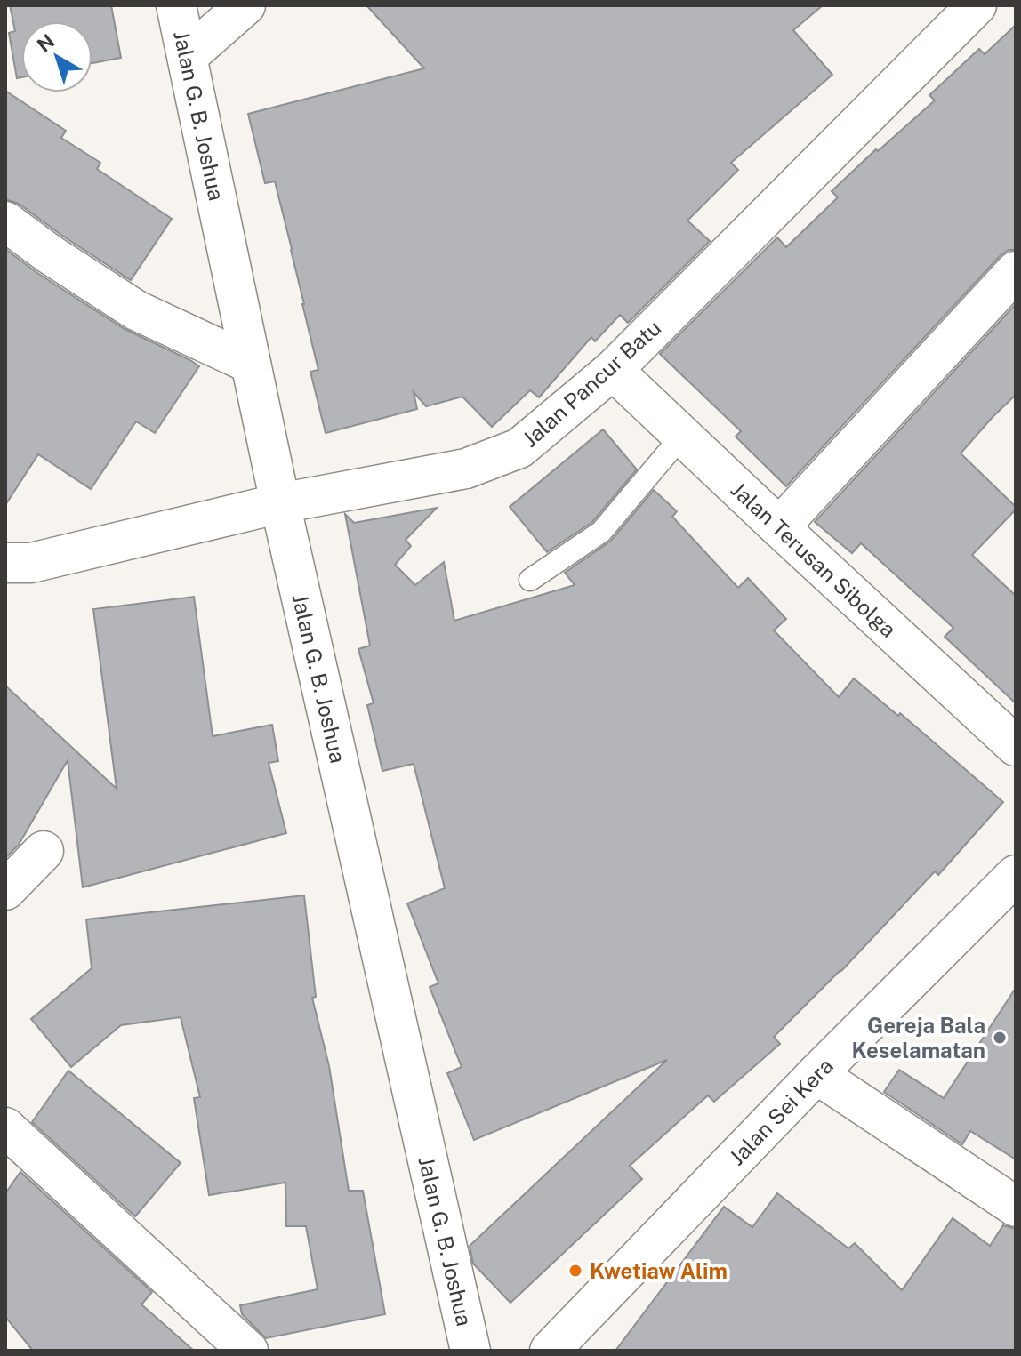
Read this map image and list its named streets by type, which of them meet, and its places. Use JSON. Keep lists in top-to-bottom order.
{
  "streets": {
    "street": [
      "Jalan G. B. Joshua",
      "Jalan Pancur Batu",
      "Jalan Terusan Sibolga",
      "Jalan Sei Kera"
    ]
  },
  "crossings": [
    ["Jalan G. B. Joshua", "Jalan Pancur Batu"],
    ["Jalan Pancur Batu", "Jalan Terusan Sibolga"]
  ],
  "places": ["Gereja Bala Keselamatan", "Kwetiaw Alim"],
  "north": "top left"
}
